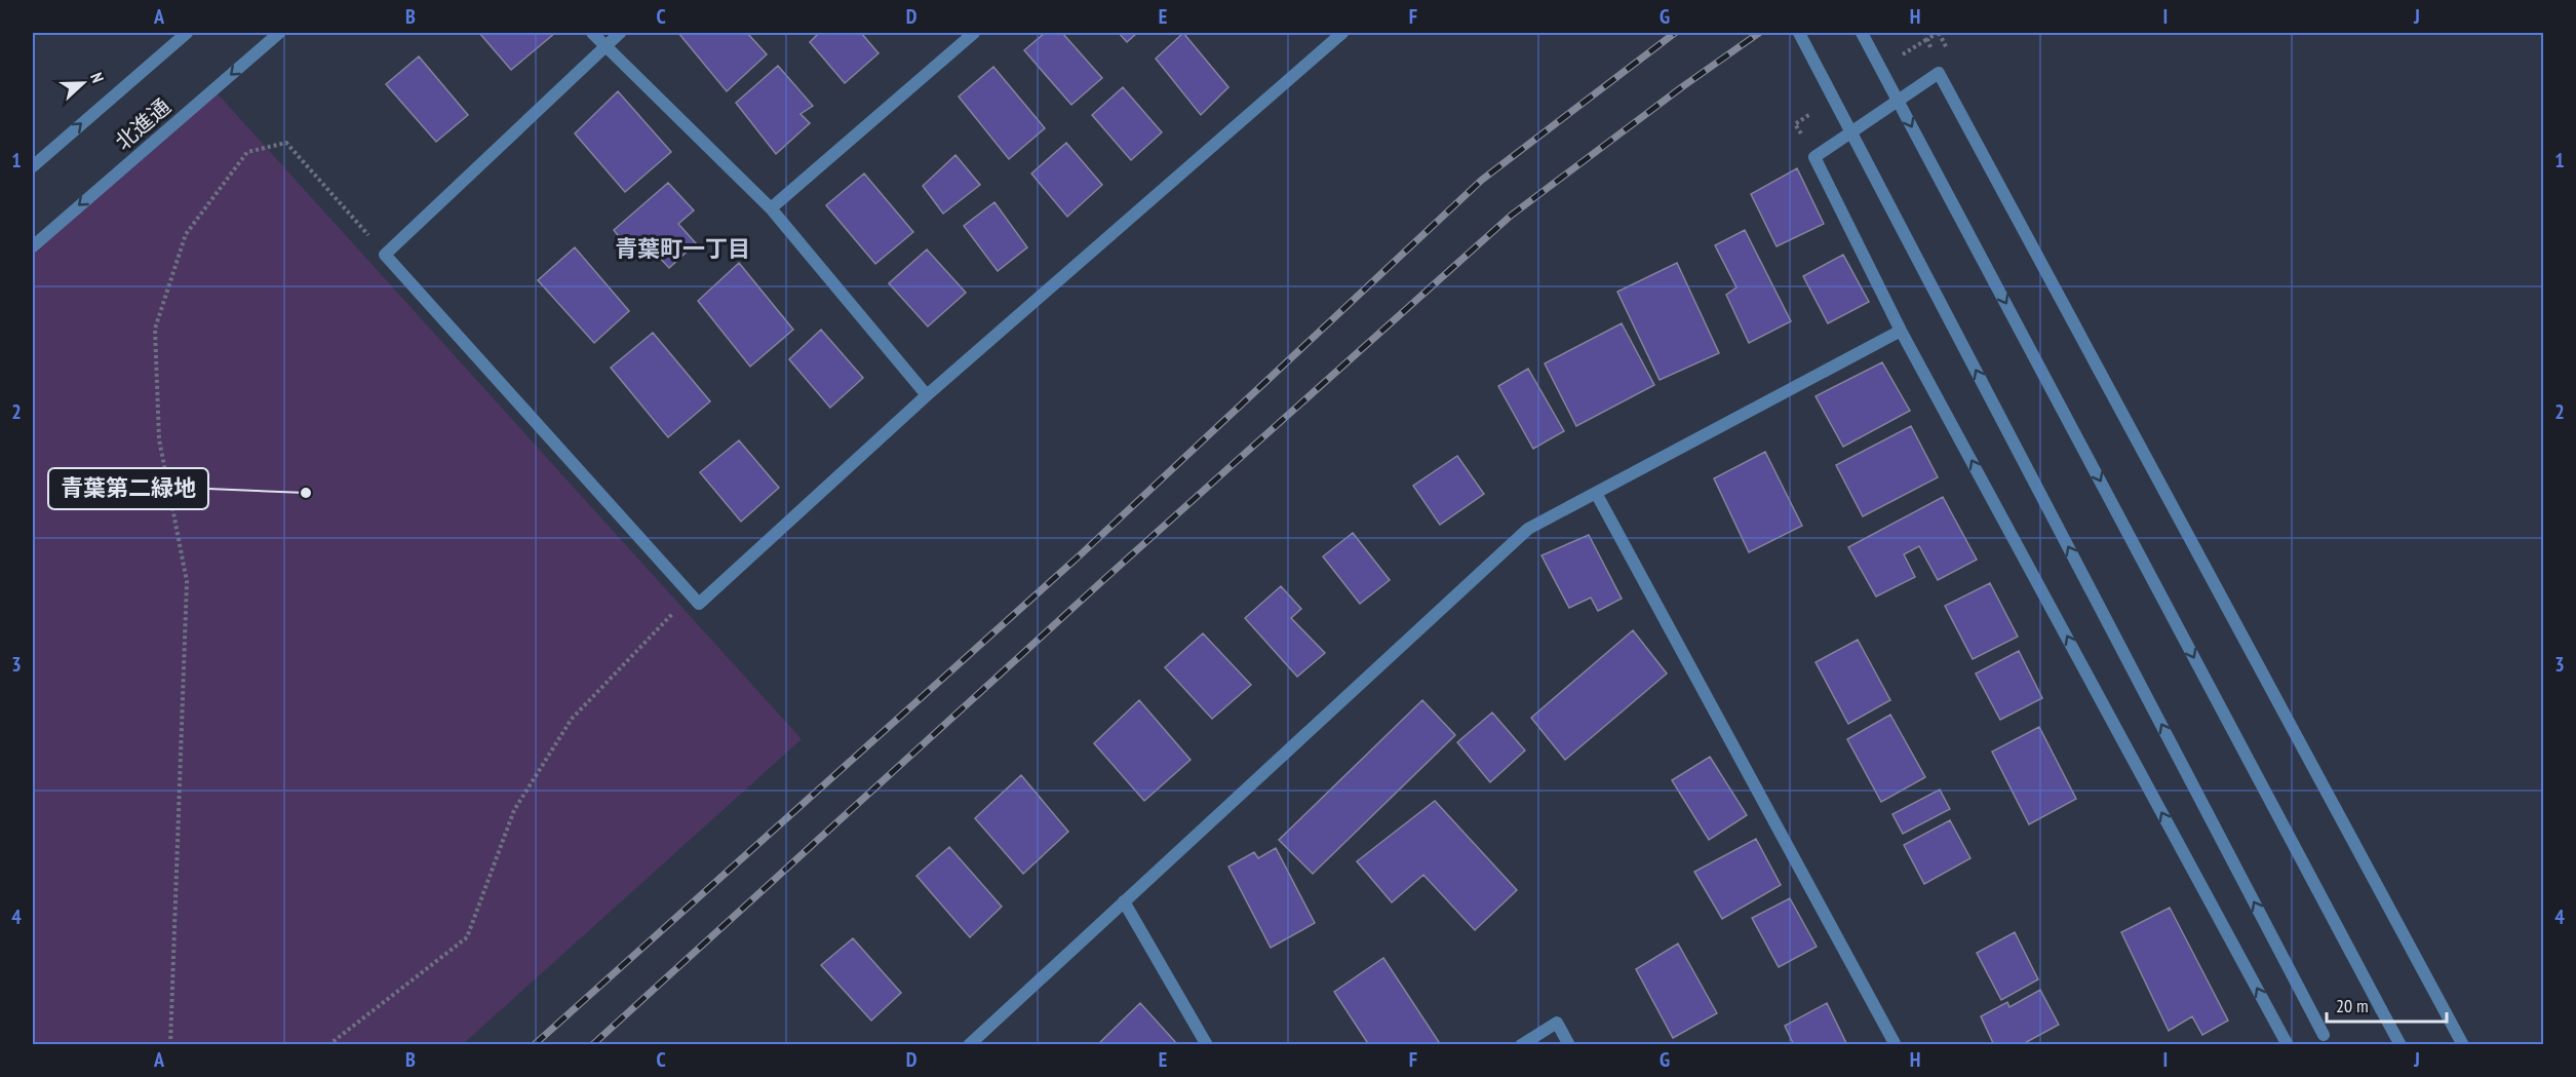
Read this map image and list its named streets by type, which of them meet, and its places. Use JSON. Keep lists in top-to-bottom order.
{
  "streets": {
    "street": ["北進通"]
  },
  "districts": ["青葉町一丁目"],
  "places": ["青葉第二緑地"],
  "scale_bar": "20 m",
  "north": "right",
  "grid": {
    "columns": [
      "A",
      "B",
      "C",
      "D",
      "E",
      "F",
      "G",
      "H",
      "I",
      "J"
    ],
    "rows": [
      "1",
      "2",
      "3",
      "4"
    ]
  }
}
